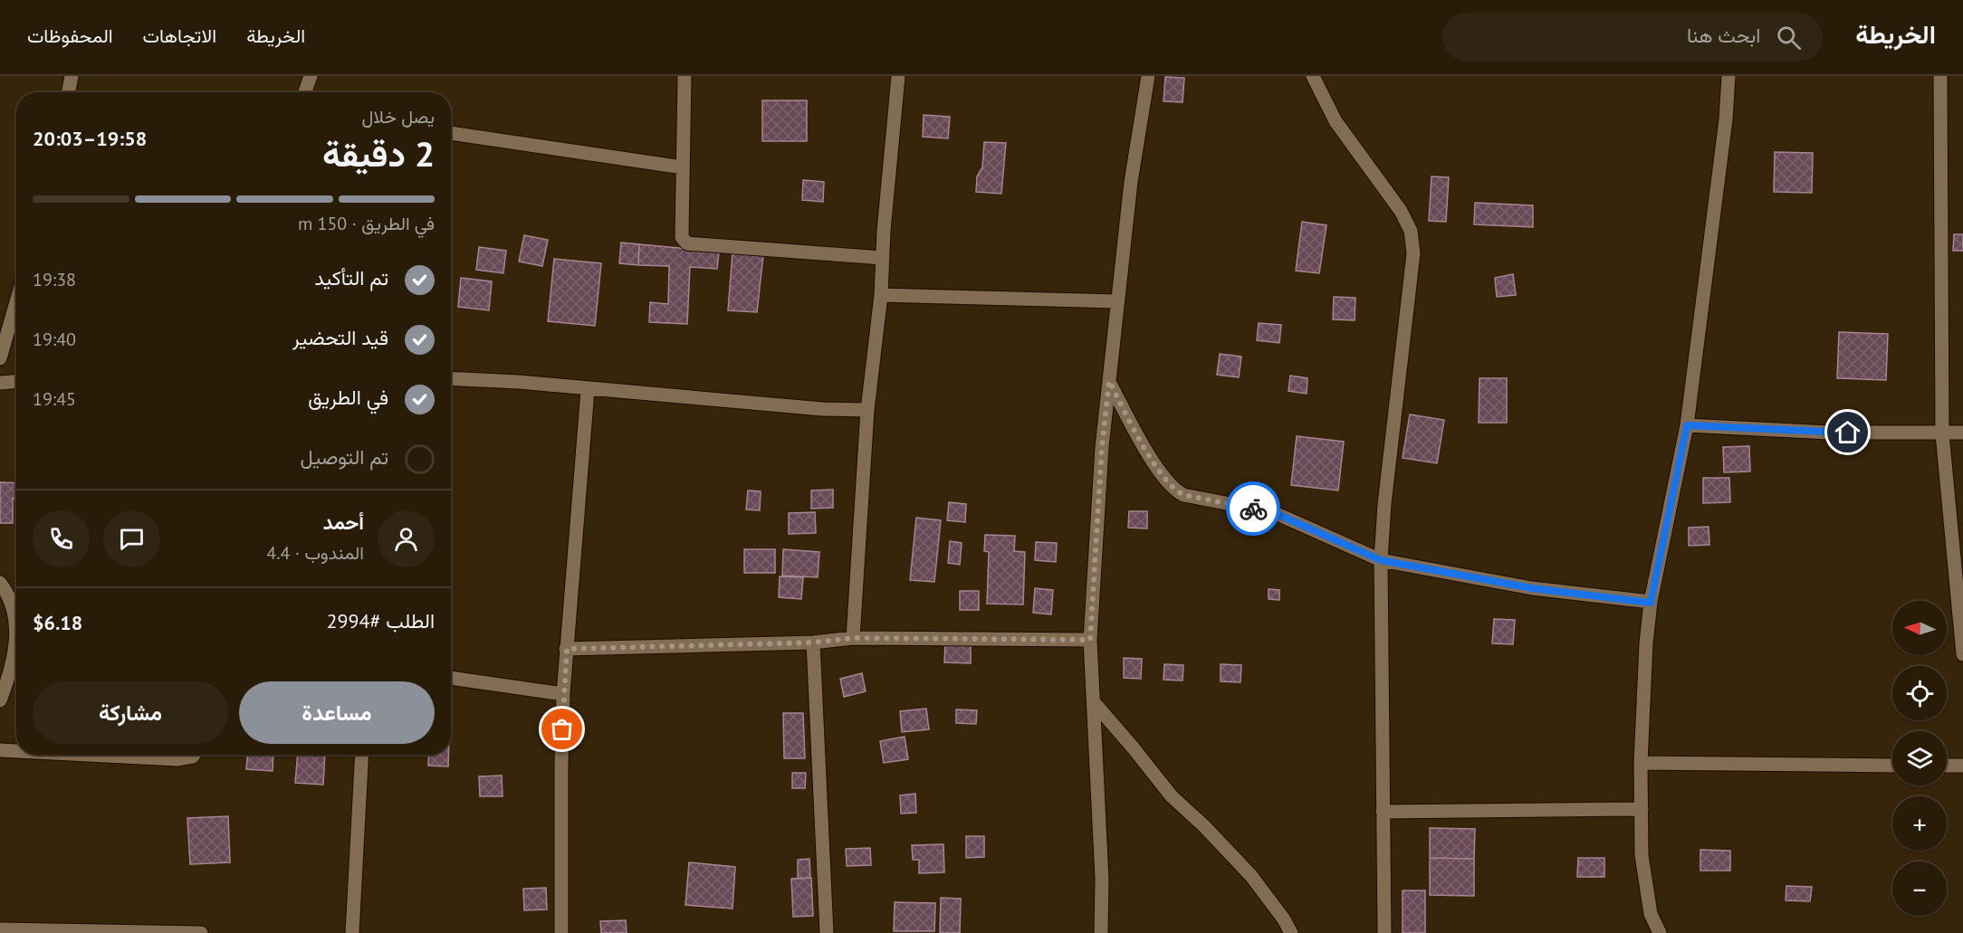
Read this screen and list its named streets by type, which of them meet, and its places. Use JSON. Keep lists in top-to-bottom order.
{
  "north": "left",
  "page": {
    "header": "الخريطة",
    "search": "ابحث هنا",
    "nav": ["الخريطة", "الاتجاهات", "المحفوظات"],
    "heading": ["2 دقيقة", "يصل خلال", "19:58–20:03"],
    "panel": [
      "أحمد",
      "المندوب · 4.4",
      "الطلب #2994",
      "$6.18"
    ],
    "bar": "في الطريق · 150 m",
    "list": [
      ["تم التأكيد", "19:38"],
      ["قيد التحضير", "19:40"],
      ["في الطريق", "19:45"],
      "تم التوصيل"
    ],
    "map_buttons": ["+", "−"],
    "buttons": ["مساعدة", "مشاركة"]
  }
}
